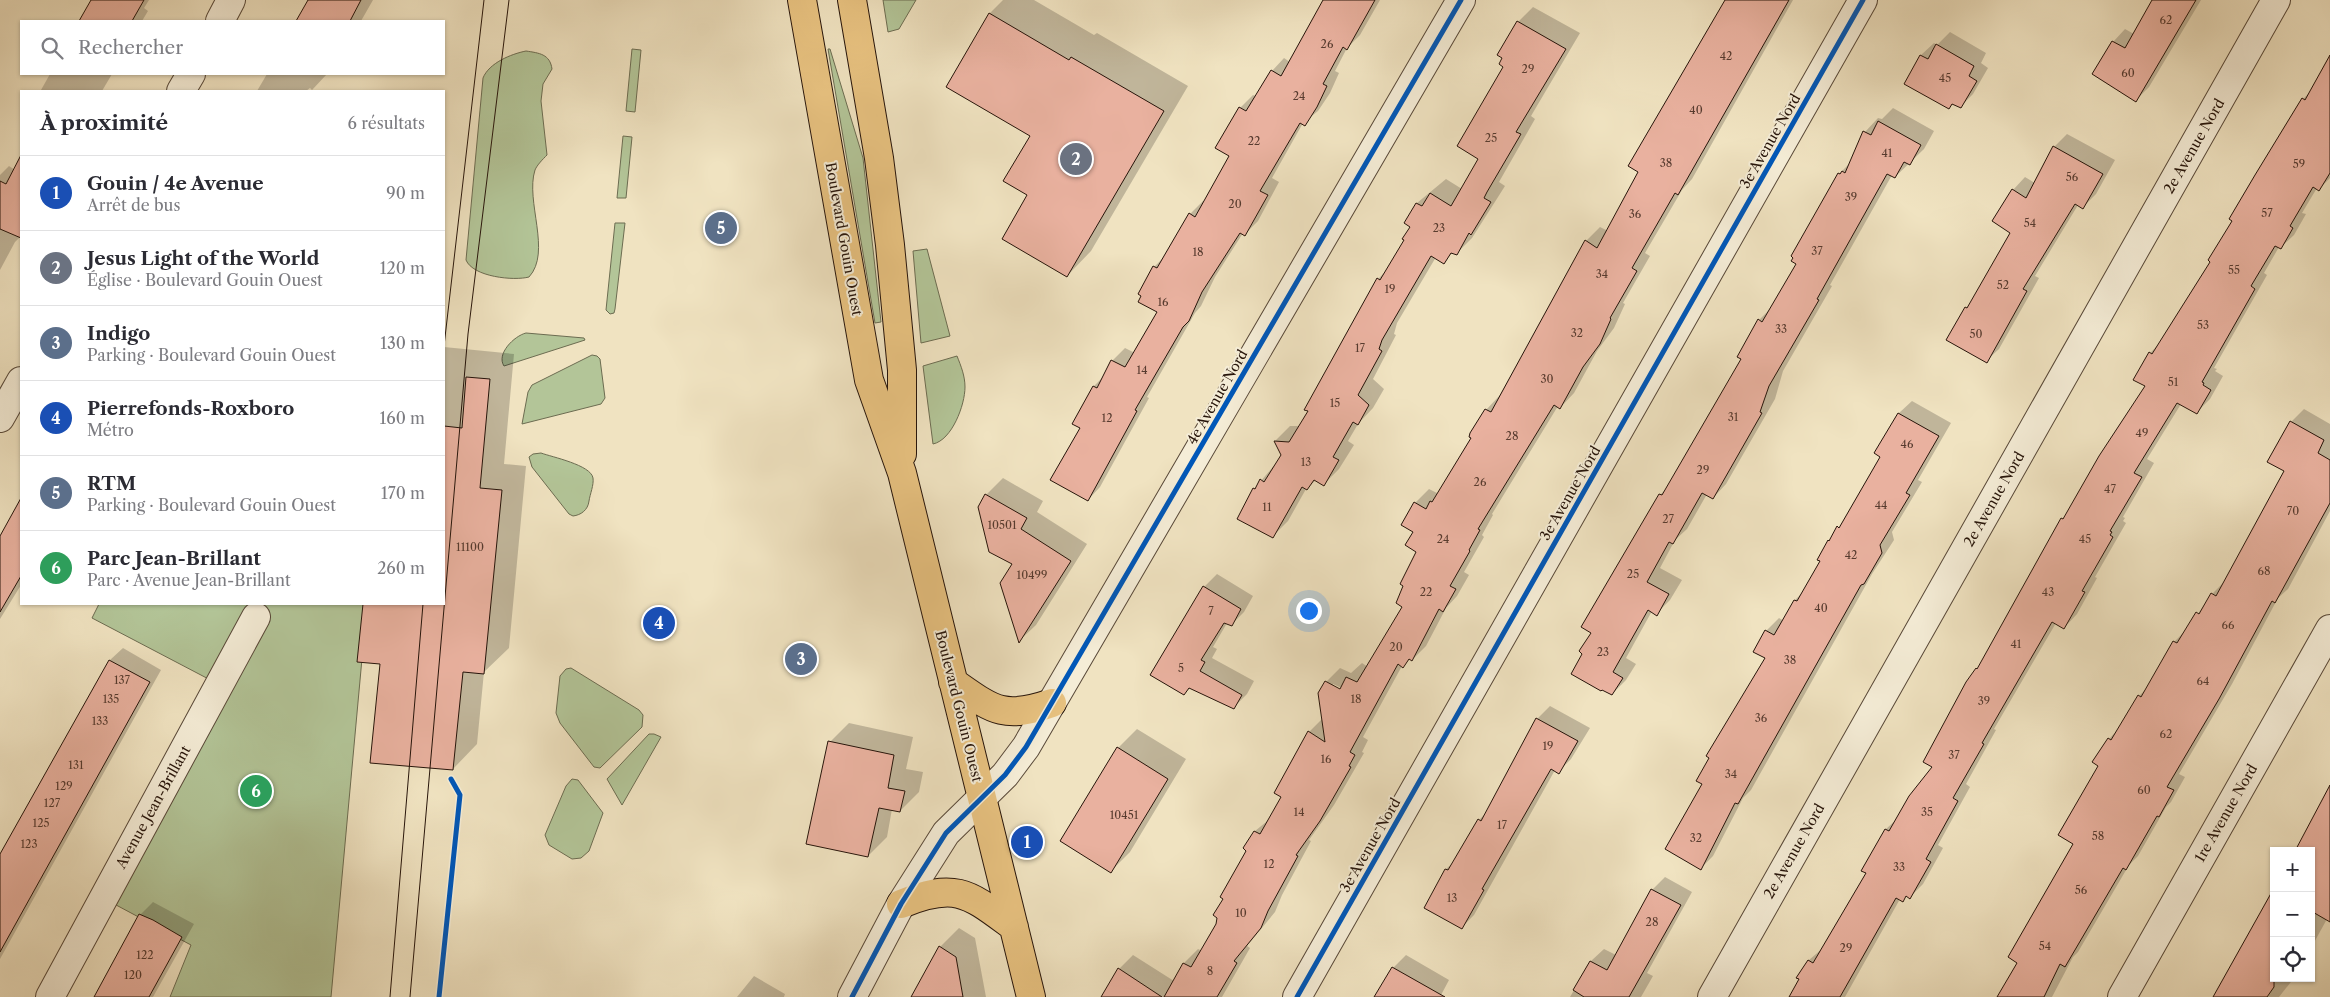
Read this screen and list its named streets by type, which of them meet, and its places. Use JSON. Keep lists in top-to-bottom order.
{
  "streets": {
    "main road": ["Boulevard Gouin Ouest"],
    "street": [
      "3e Avenue Nord",
      "2e Avenue Nord",
      "4e Avenue Nord",
      "Avenue Jean-Brillant",
      "1re Avenue Nord"
    ]
  },
  "crossings": [
    ["Boulevard Gouin Ouest", "4e Avenue Nord"]
  ],
  "house_numbers": [
    "62",
    "26",
    "42",
    "29",
    "60",
    "45",
    "24",
    "40",
    "25",
    "22",
    "41",
    "38",
    "59",
    "56",
    "39",
    "20",
    "57",
    "36",
    "54",
    "23",
    "37",
    "18",
    "55",
    "34",
    "52",
    "19",
    "16",
    "53",
    "33",
    "32",
    "50",
    "17",
    "14",
    "30",
    "51",
    "15",
    "31",
    "12",
    "49",
    "28",
    "46",
    "13",
    "29",
    "26",
    "47",
    "44",
    "11",
    "70",
    "27",
    "10501",
    "24",
    "45",
    "11100",
    "42",
    "68",
    "25",
    "10499",
    "22",
    "43",
    "40",
    "7",
    "66",
    "41",
    "20",
    "23",
    "38",
    "5",
    "137",
    "64",
    "135",
    "18",
    "39",
    "36",
    "133",
    "62",
    "19",
    "37",
    "16",
    "131",
    "34",
    "129",
    "60",
    "127",
    "14",
    "35",
    "10451",
    "125",
    "17",
    "58",
    "32",
    "123",
    "12",
    "33",
    "56",
    "13",
    "10",
    "28",
    "54",
    "29",
    "122",
    "8",
    "120"
  ],
  "page": {
    "search": "Rechercher",
    "heading": ["À proximité", "6 résultats"],
    "pins": [
      "2",
      "5",
      "4",
      "3",
      "6",
      "1"
    ],
    "list": [
      {
        "mark": "1",
        "name": "Gouin / 4e Avenue",
        "note": "Arrêt de bus",
        "value": "90 m"
      },
      {
        "mark": "2",
        "name": "Jesus Light of the World",
        "note": "Église · Boulevard Gouin Ouest",
        "value": "120 m"
      },
      {
        "mark": "3",
        "name": "Indigo",
        "note": "Parking · Boulevard Gouin Ouest",
        "value": "130 m"
      },
      {
        "mark": "4",
        "name": "Pierrefonds-Roxboro",
        "note": "Métro",
        "value": "160 m"
      },
      {
        "mark": "5",
        "name": "RTM",
        "note": "Parking · Boulevard Gouin Ouest",
        "value": "170 m"
      },
      {
        "mark": "6",
        "name": "Parc Jean-Brillant",
        "note": "Parc · Avenue Jean-Brillant",
        "value": "260 m"
      }
    ],
    "map_buttons": ["+", "−"]
  }
}
